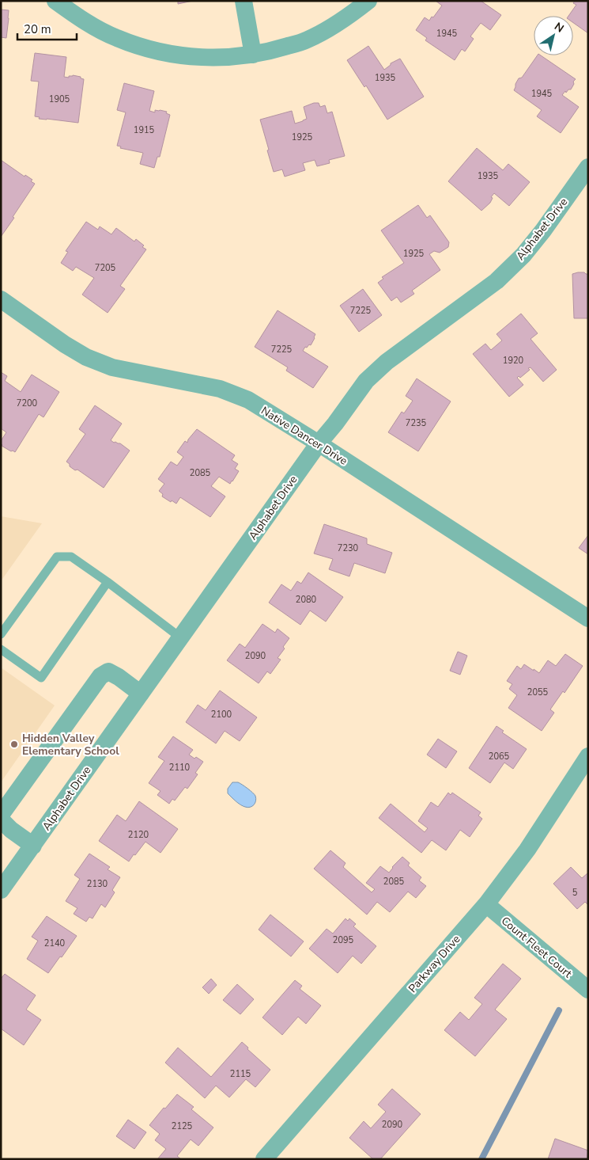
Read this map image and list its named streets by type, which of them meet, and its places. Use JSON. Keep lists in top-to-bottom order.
{
  "streets": {
    "street": [
      "Alphabet Drive",
      "Native Dancer Drive",
      "Count Fleet Court",
      "Parkway Drive"
    ]
  },
  "crossings": [
    ["Alphabet Drive", "Native Dancer Drive"],
    ["Count Fleet Court", "Parkway Drive"]
  ],
  "places": ["Hidden Valley Elementary School"],
  "house_numbers": [
    "1945",
    "1935",
    "1945",
    "1905",
    "1915",
    "1925",
    "1935",
    "1925",
    "7205",
    "7225",
    "7225",
    "1920",
    "7200",
    "7235",
    "2085",
    "7230",
    "2080",
    "2090",
    "2055",
    "2100",
    "2065",
    "2110",
    "2120",
    "2085",
    "2130",
    "5",
    "2095",
    "2140",
    "2115",
    "2090",
    "2125"
  ],
  "scale_bar": "20 m",
  "north": "top right"
}
